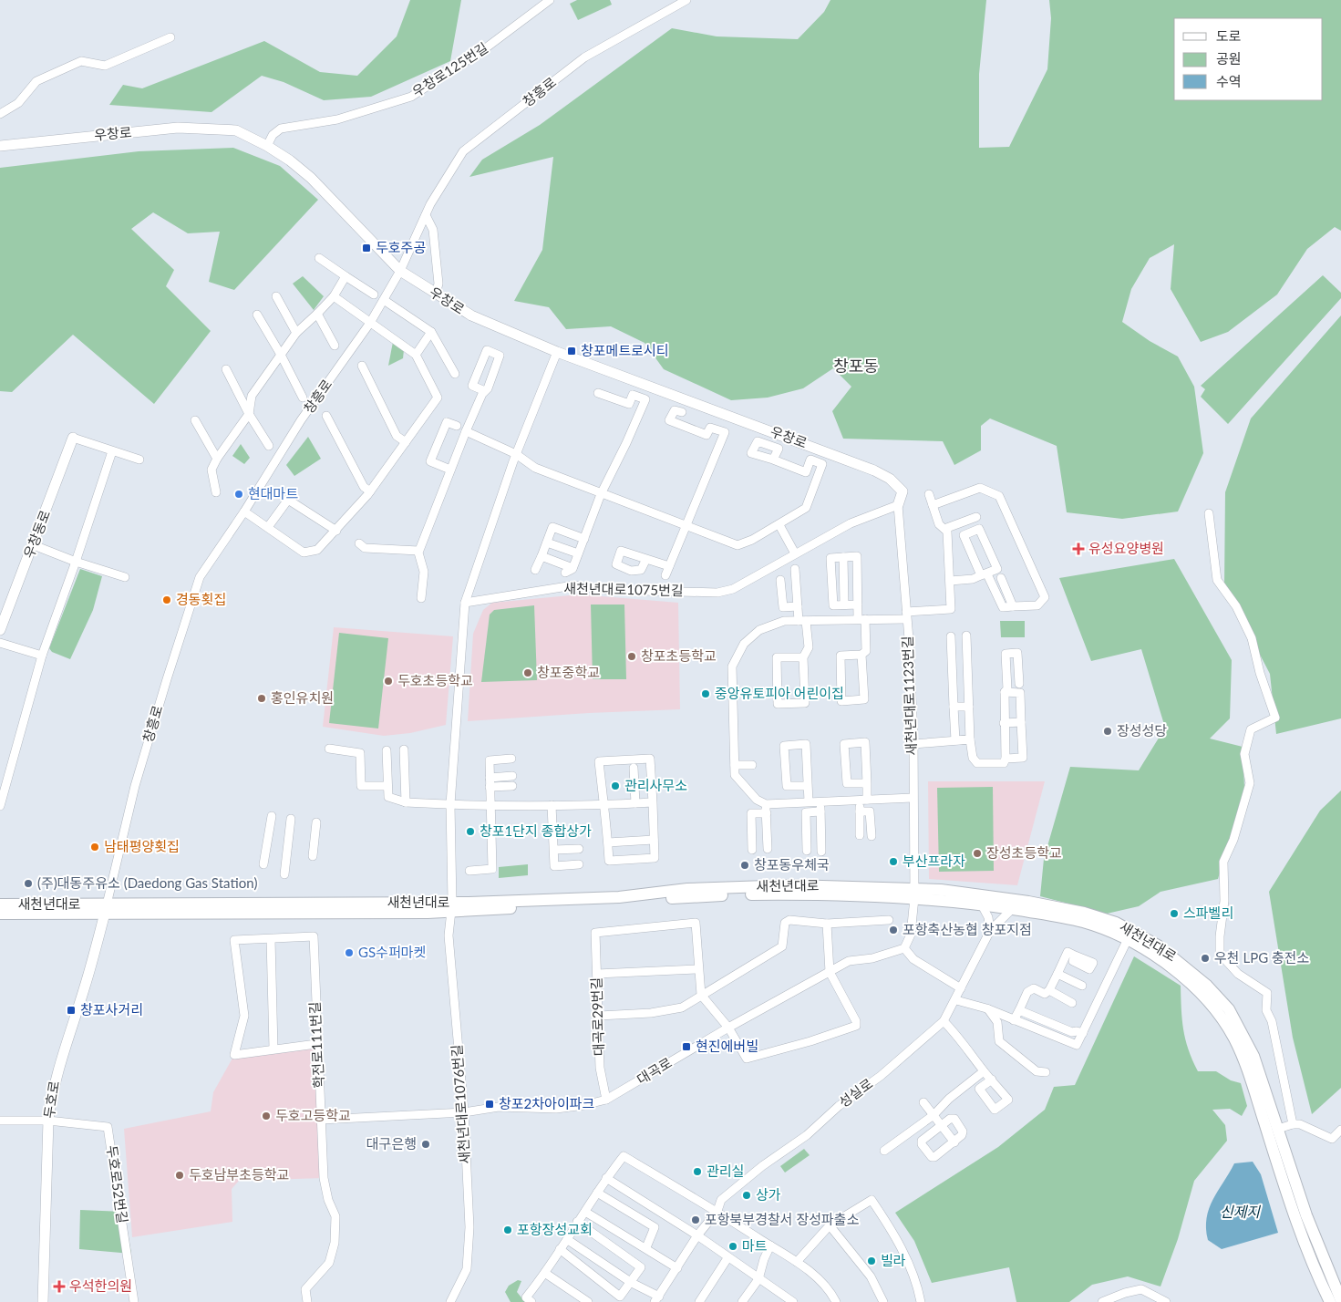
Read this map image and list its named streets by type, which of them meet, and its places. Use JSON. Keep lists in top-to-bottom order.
{
  "streets": {
    "main road": [
      "우창로",
      "우창동로",
      "새천년대로",
      "두호로"
    ],
    "street": [
      "우창로125번길",
      "창흥로",
      "새천년대로1075번길",
      "새천년대로1123번길",
      "대곡로29번길",
      "학전로111번길",
      "대곡로",
      "성실로",
      "새천년대로1076번길",
      "두호로52번길"
    ]
  },
  "crossings": [
    ["우창로125번길", "우창로"],
    ["창흥로", "우창로"],
    ["창흥로", "새천년대로"],
    ["창흥로", "두호로"],
    ["우창로", "새천년대로1075번길"],
    ["우창로", "새천년대로1123번길"],
    ["새천년대로1075번길", "새천년대로1123번길"],
    ["새천년대로1123번길", "새천년대로"],
    ["새천년대로", "성실로"],
    ["새천년대로", "두호로"],
    ["새천년대로", "새천년대로1076번길"],
    ["대곡로29번길", "대곡로"],
    ["학전로111번길", "대곡로"],
    ["대곡로", "새천년대로1076번길"],
    ["두호로", "두호로52번길"]
  ],
  "districts": ["창포동"],
  "water": ["신제지"],
  "places": {
    "transit": [
      "두호주공",
      "창포메트로시티",
      "창포사거리",
      "현진에버빌",
      "창포2차아이파크"
    ],
    "other": [
      "현대마트",
      "경동횟집",
      "창포초등학교",
      "창포중학교",
      "두호초등학교",
      "중앙유토피아 어린이집",
      "홍인유치원",
      "장성성당",
      "관리사무소",
      "창포1단지 종합상가",
      "남태평양횟집",
      "장성초등학교",
      "부산프라자",
      "창포동우체국",
      "(주)대동주유소 (Daedong Gas Station)",
      "스파벨리",
      "포항축산농협 창포지점",
      "GS수퍼마켓",
      "우천 LPG 충전소",
      "두호고등학교",
      "대구은행",
      "관리실",
      "두호남부초등학교",
      "상가",
      "포항북부경찰서 장성파출소",
      "포항장성교회",
      "마트",
      "빌라"
    ],
    "health": ["유성요양병원", "우석한의원"]
  },
  "legend": ["도로", "공원", "수역"]
}
